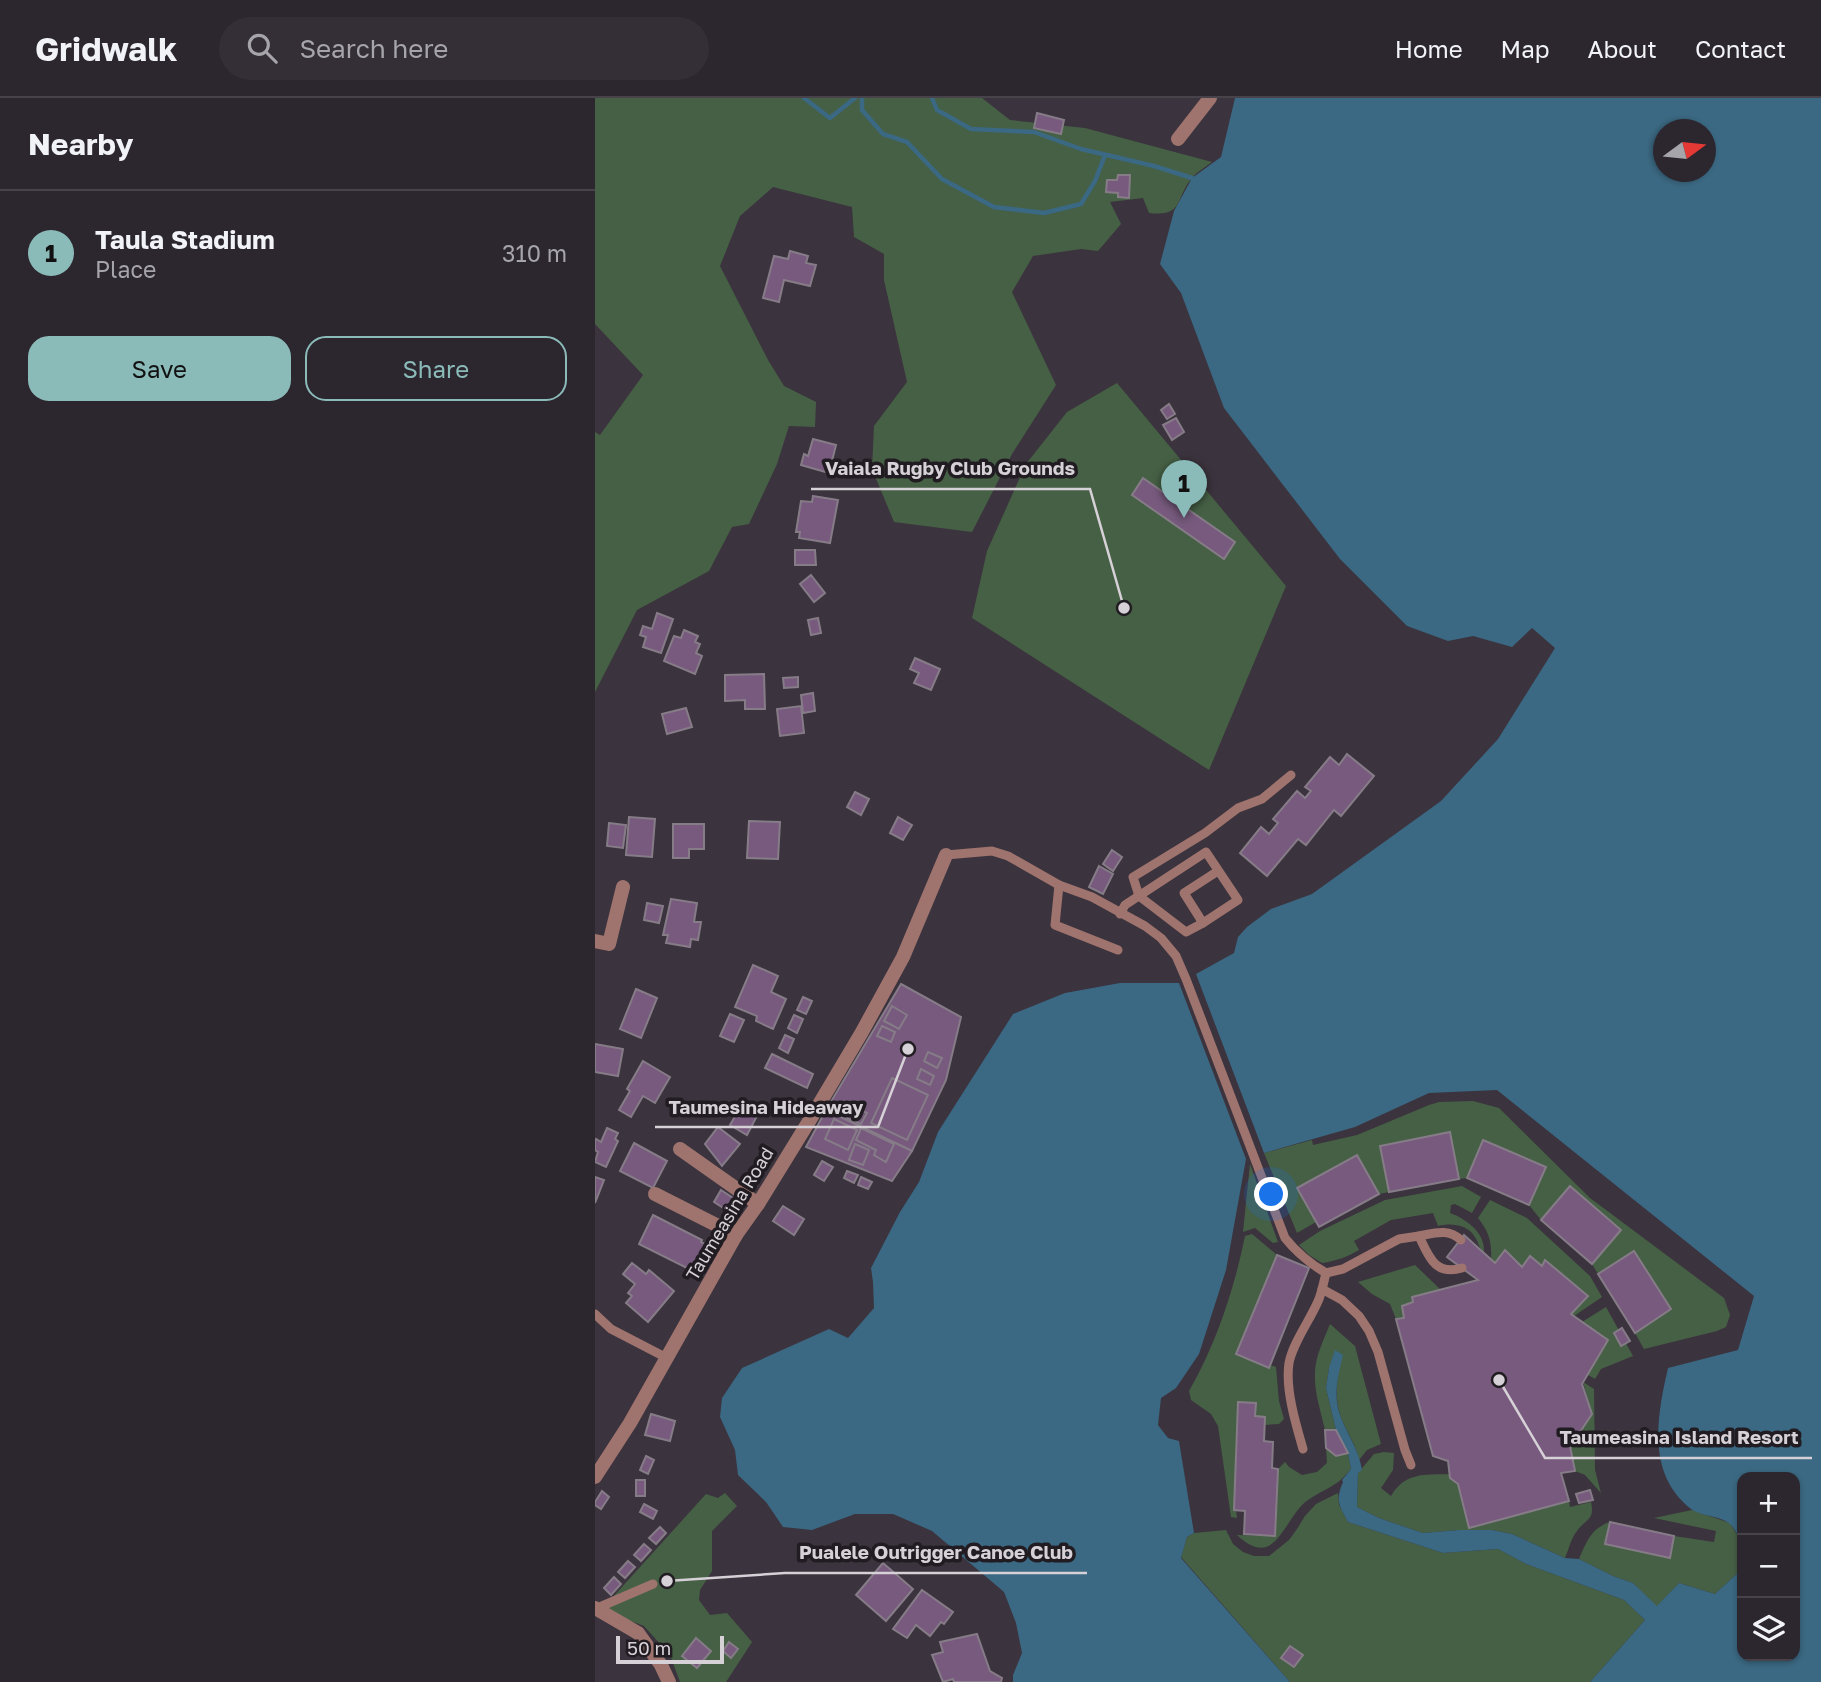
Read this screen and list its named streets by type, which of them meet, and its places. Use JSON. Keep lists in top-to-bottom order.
{
  "streets": {
    "street": ["Taumeasina Road"]
  },
  "places": [
    "Vaiala Rugby Club Grounds",
    "Taumesina Hideaway",
    "Taumeasina Island Resort",
    "Pualele Outrigger Canoe Club"
  ],
  "scale_bar": "50 m",
  "north": "right",
  "page": {
    "header": "Gridwalk",
    "search": "Search here",
    "nav": [
      "Home",
      "Map",
      "About",
      "Contact"
    ],
    "heading": "Nearby",
    "list": [
      {
        "mark": "1",
        "name": "Taula Stadium",
        "note": "Place",
        "value": "310 m"
      }
    ],
    "buttons": ["Save", "Share"],
    "pins": "1",
    "map_buttons": ["+", "−"],
    "scale": "50 m"
  }
}
